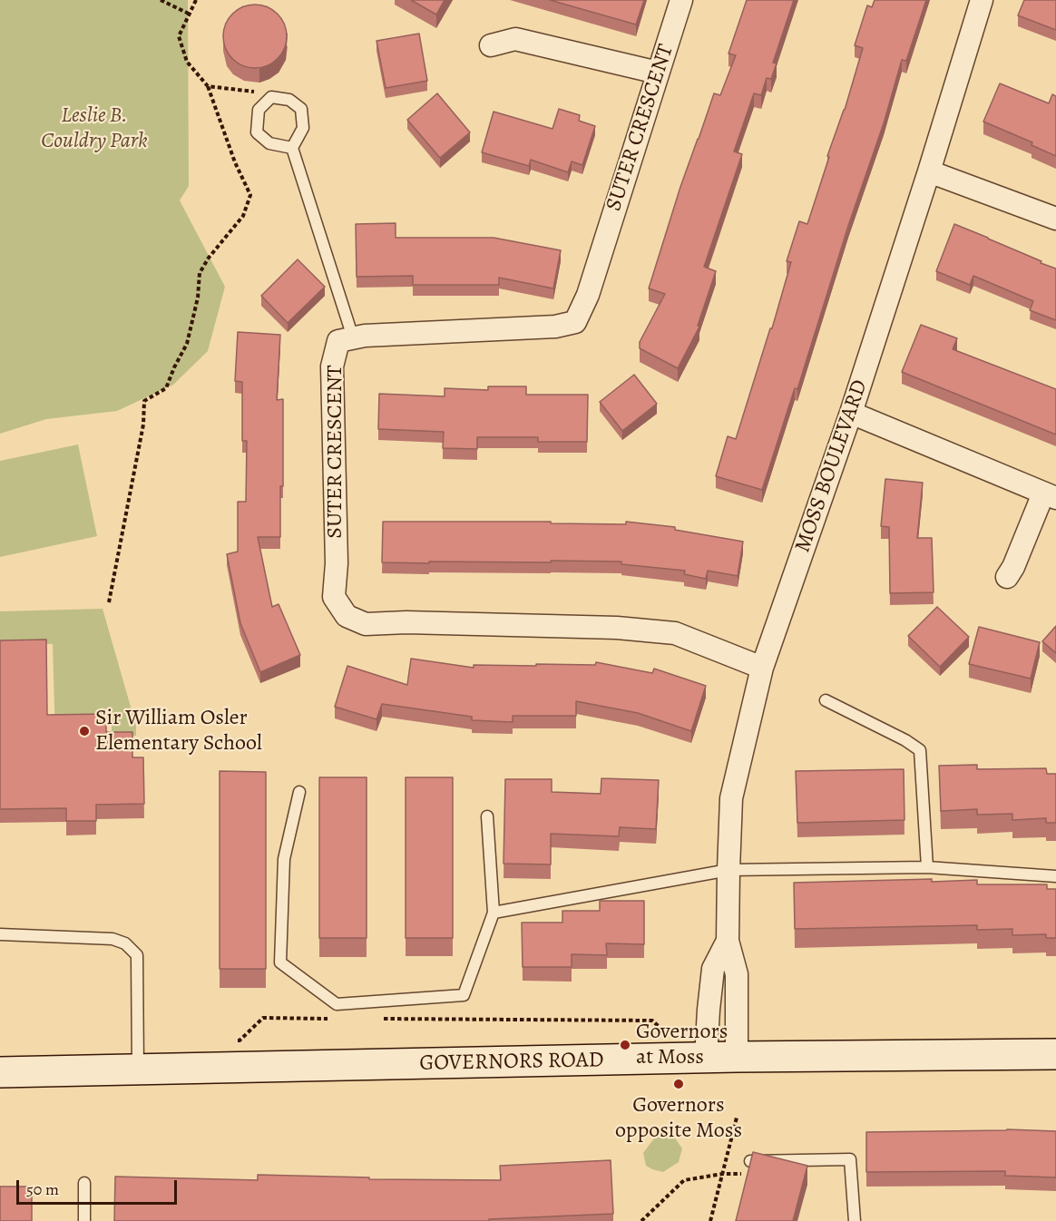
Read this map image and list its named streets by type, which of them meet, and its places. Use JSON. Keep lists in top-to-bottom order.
{
  "streets": {
    "main road": ["GOVERNORS ROAD"],
    "street": ["SUTER CRESCENT", "MOSS BOULEVARD"]
  },
  "crossings": [
    ["SUTER CRESCENT", "MOSS BOULEVARD"],
    ["MOSS BOULEVARD", "GOVERNORS ROAD"]
  ],
  "parks": ["Leslie B. Couldry Park"],
  "places": ["Sir William Osler Elementary School", "Governors at Moss", "Governors opposite Moss"],
  "scale_bar": "50 m"
}
